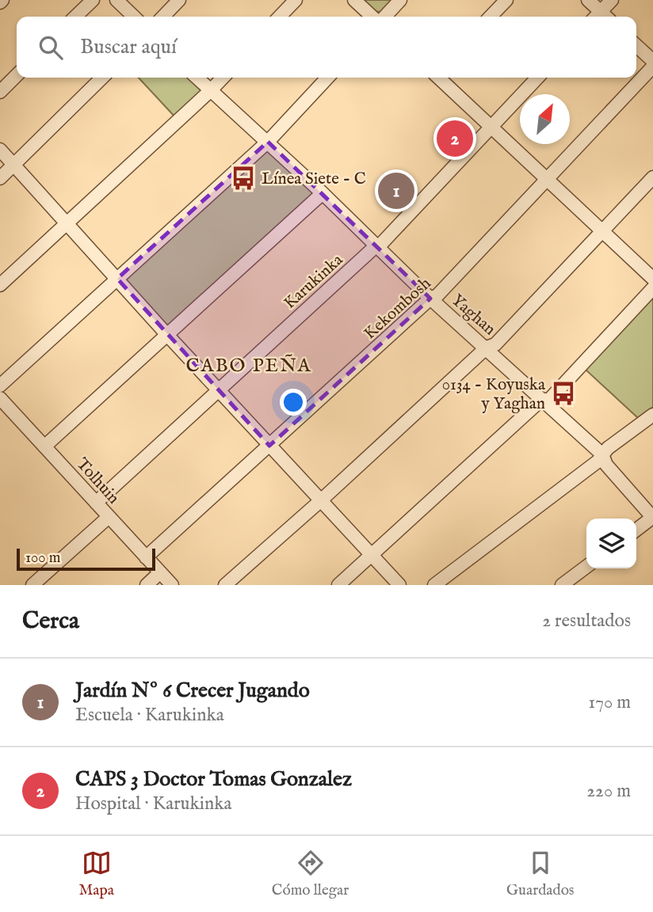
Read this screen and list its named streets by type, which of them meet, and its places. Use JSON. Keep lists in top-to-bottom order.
{
  "streets": {
    "street": [
      "Karukinka",
      "Kekombosh",
      "Yaghan",
      "Tolhuin"
    ]
  },
  "crossings": [
    ["Karukinka", "Yaghan"],
    ["Karukinka", "Tolhuin"],
    ["Kekombosh", "Yaghan"],
    ["Kekombosh", "Tolhuin"]
  ],
  "districts": ["CABO PEÑA"],
  "places": {
    "bus stop": ["Línea Siete - C", "0134 - Koyuska y Yaghan"]
  },
  "scale_bar": "100 m",
  "north": "top right",
  "page": {
    "search": "Buscar aquí",
    "pins": ["2", "1"],
    "scale": "100 m",
    "heading": ["Cerca", "2 resultados"],
    "list": [
      {
        "mark": "1",
        "name": "Jardín Nº 6 Crecer Jugando",
        "note": "Escuela · Karukinka",
        "value": "170 m"
      },
      {
        "mark": "2",
        "name": "CAPS 3 Doctor Tomas Gonzalez",
        "note": "Hospital · Karukinka",
        "value": "220 m"
      }
    ],
    "nav": ["Mapa", "Cómo llegar", "Guardados"]
  }
}
